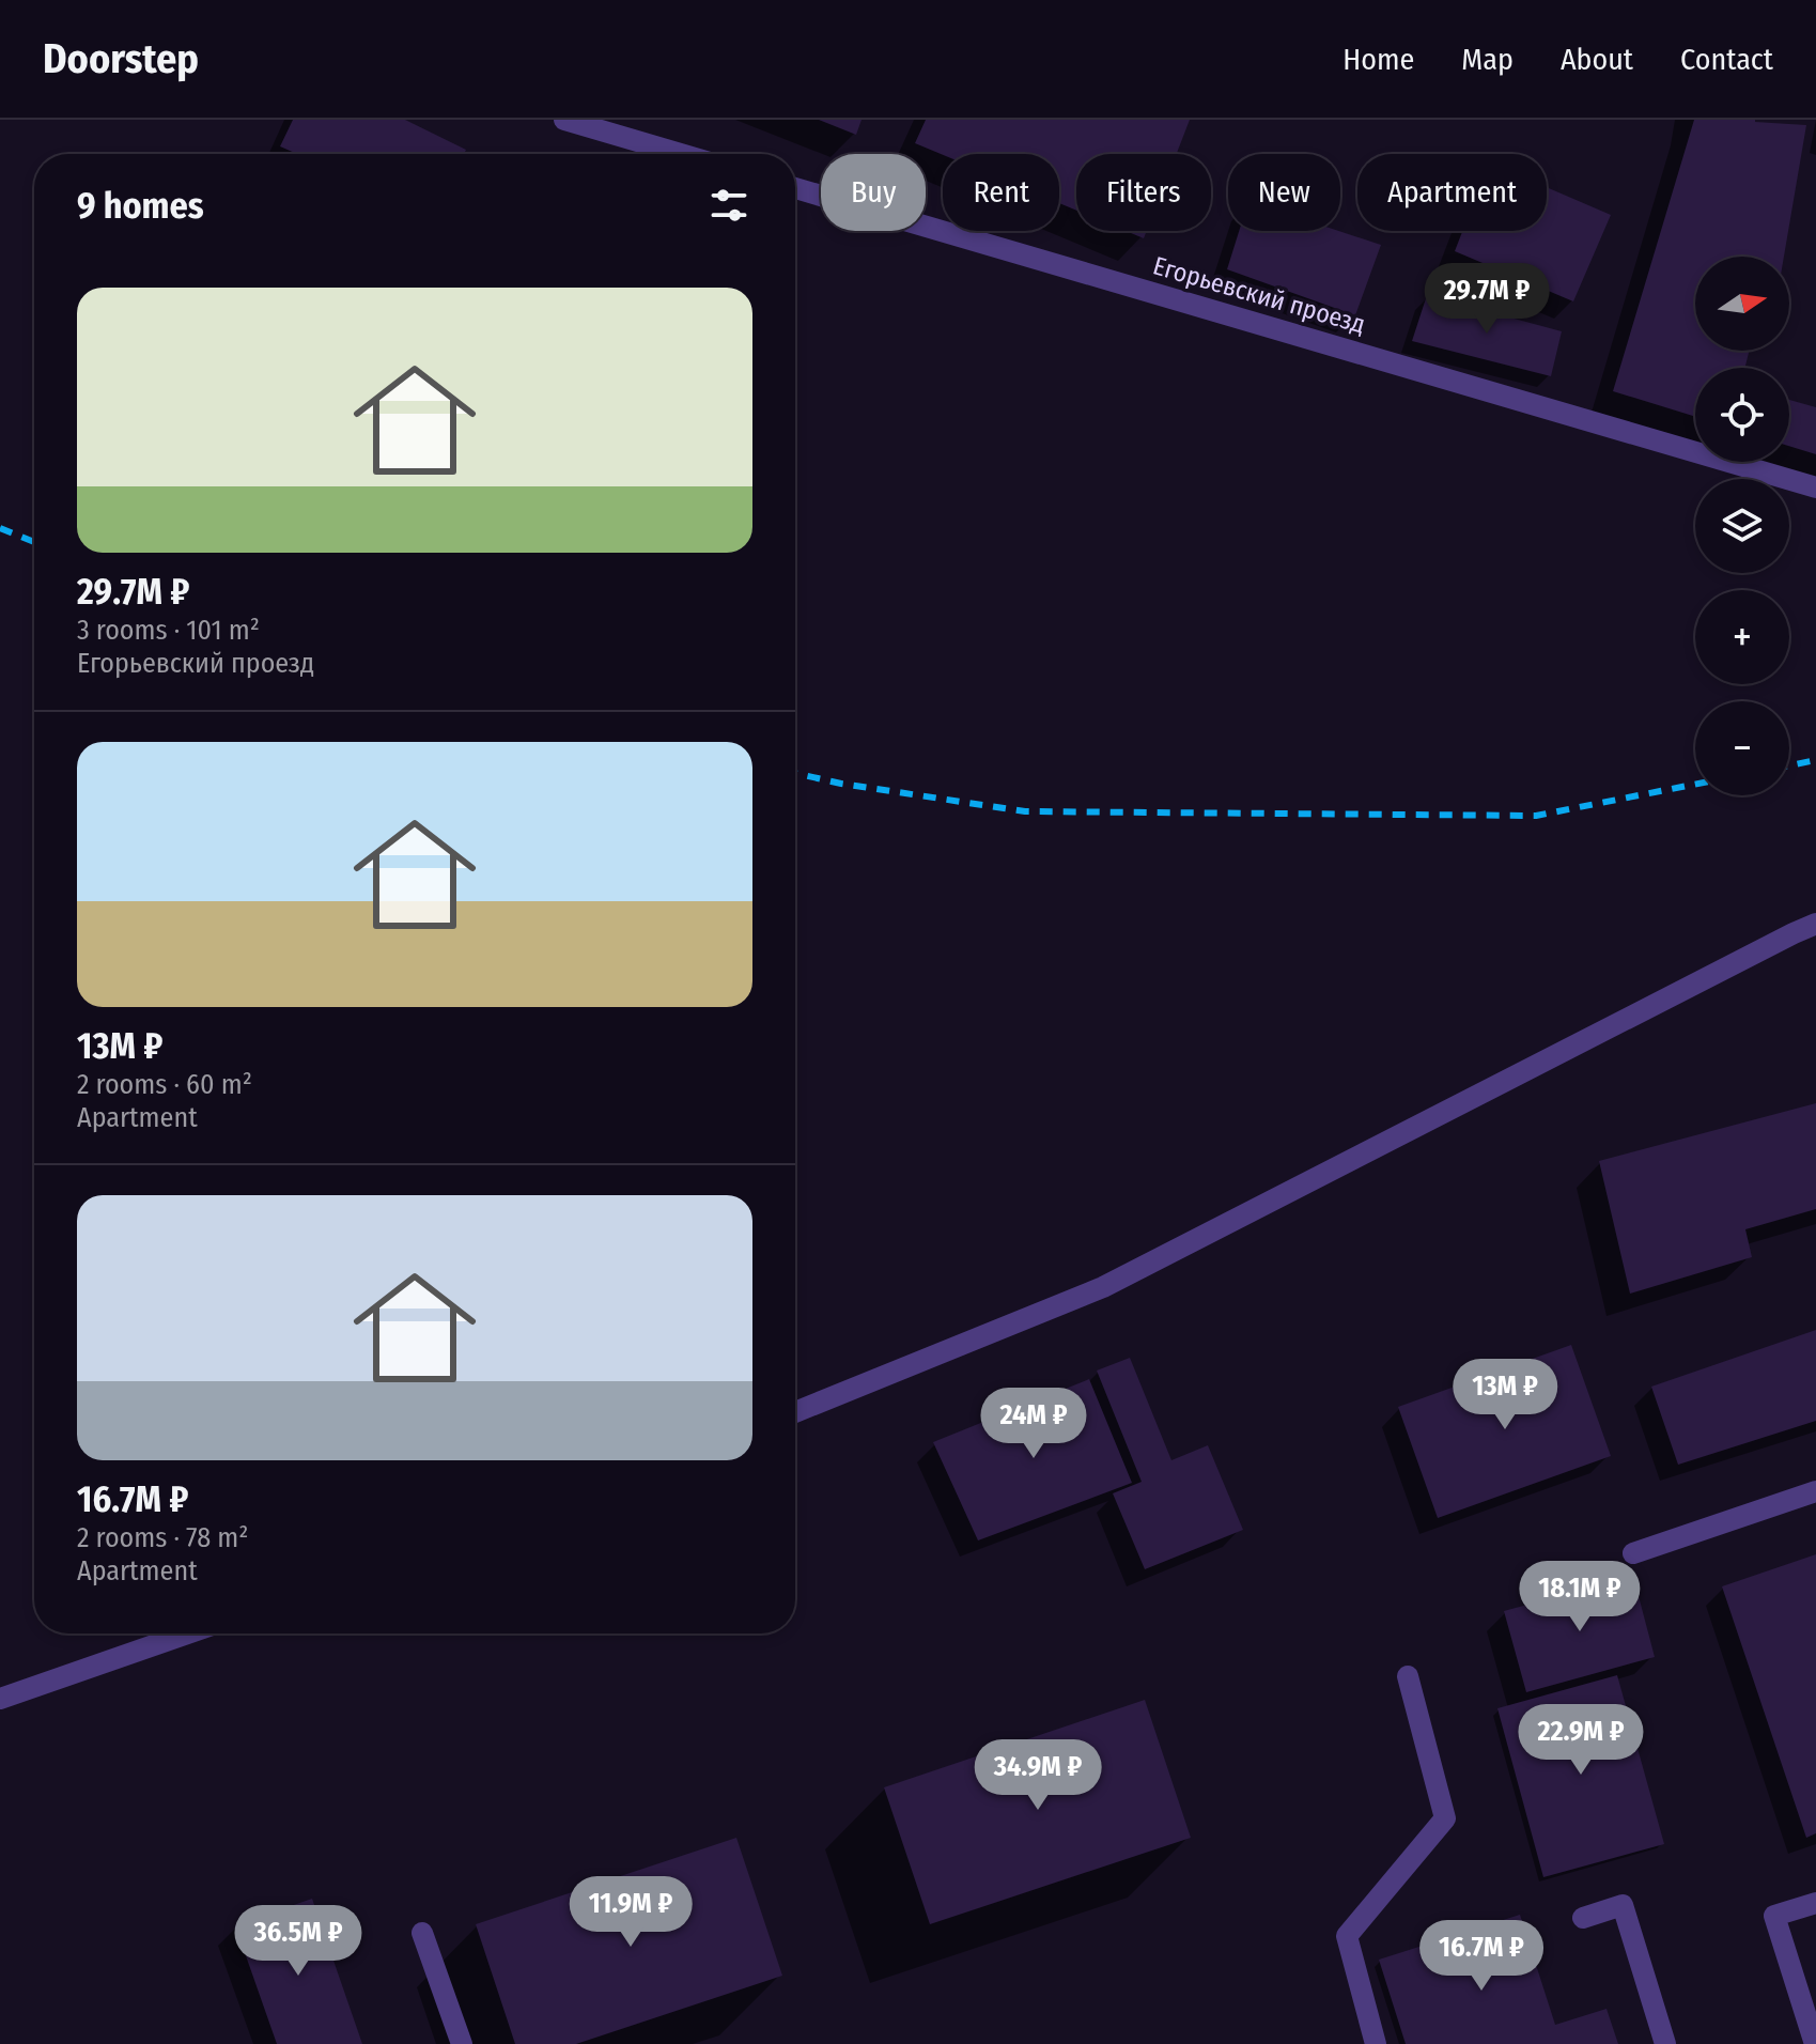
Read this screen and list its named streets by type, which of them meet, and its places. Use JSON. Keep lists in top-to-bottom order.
{
  "streets": {
    "street": ["Егорьевский проезд"]
  },
  "north": "right",
  "page": {
    "header": "Doorstep",
    "nav": [
      "Home",
      "Map",
      "About",
      "Contact"
    ],
    "chip": [
      "Buy",
      "Rent",
      "Filters",
      "New",
      "Apartment"
    ],
    "heading": "9 homes",
    "map_buttons": ["+", "−"],
    "list": [
      {
        "name": "29.7M ₽",
        "note": "3 rooms · 101 m² · Егорьевский проезд"
      },
      {
        "name": "13M ₽",
        "note": "2 rooms · 60 m² · Apartment"
      },
      {
        "name": "16.7M ₽",
        "note": "2 rooms · 78 m² · Apartment"
      }
    ],
    "price": [
      "29.7M ₽",
      "13M ₽",
      "24M ₽",
      "18.1M ₽",
      "22.9M ₽",
      "34.9M ₽",
      "11.9M ₽",
      "36.5M ₽",
      "16.7M ₽"
    ]
  }
}
